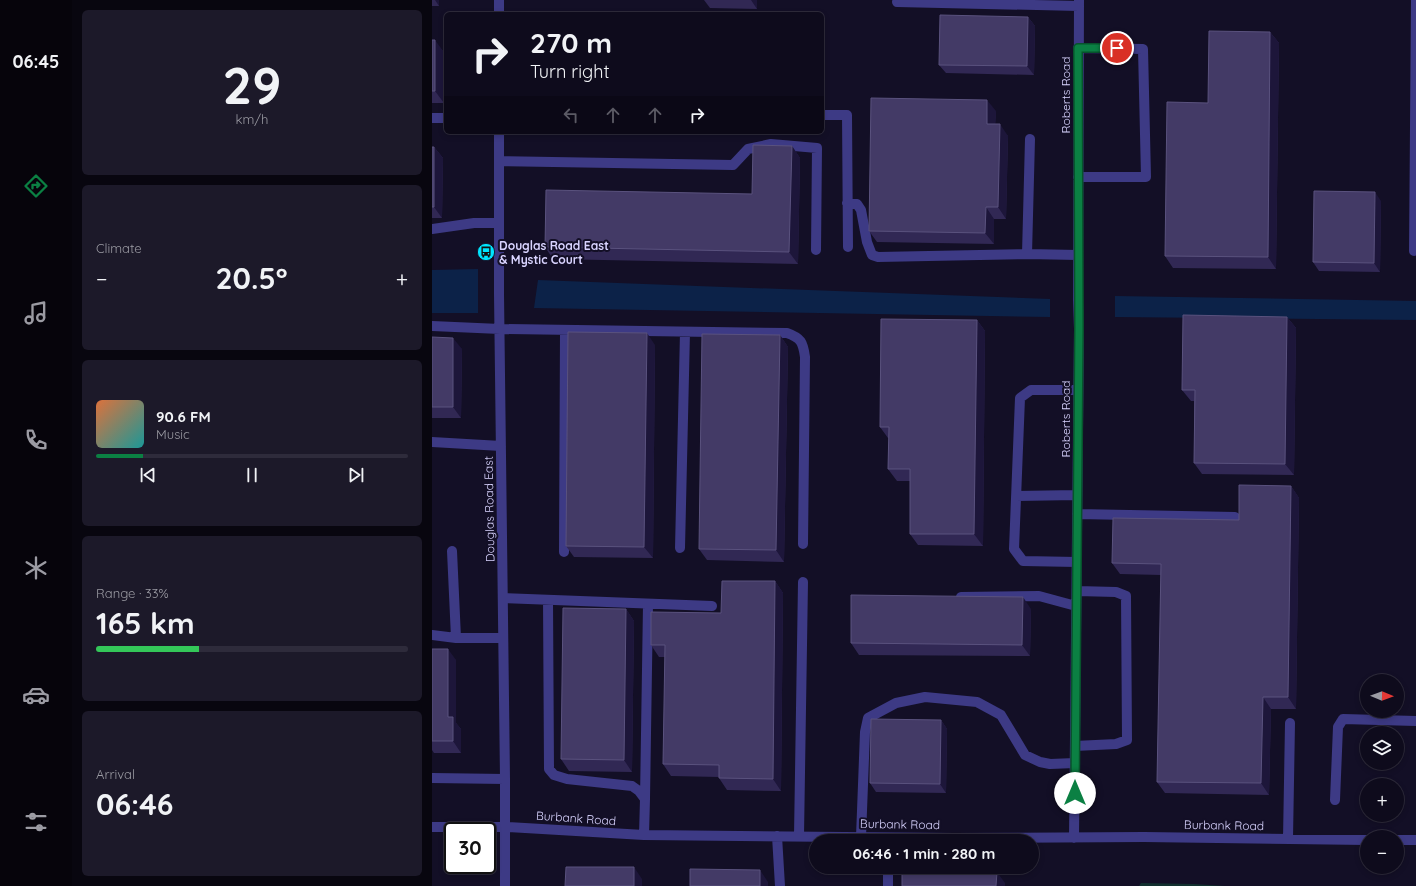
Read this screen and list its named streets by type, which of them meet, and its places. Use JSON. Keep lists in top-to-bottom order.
{
  "streets": {
    "street": ["Roberts Road", "Douglas Road East", "Burbank Road"]
  },
  "crossings": [
    ["Roberts Road", "Burbank Road"],
    ["Douglas Road East", "Burbank Road"]
  ],
  "places": {
    "bus stop": ["Douglas Road East & Mystic Court"]
  },
  "north": "right",
  "page": {
    "tabs": "06:45",
    "tile": [
      ["29", "km/h"],
      "Climate",
      ["Range · 33%", "165 km"],
      ["Arrival", "06:46"]
    ],
    "turn": ["270 m", "Turn right"],
    "heat": ["−", "20.5°", "+"],
    "song": ["90.6 FM", "Music"],
    "map_buttons": ["+", "−"],
    "limit": "30",
    "trip": "06:46 · 1 min · 280 m"
  }
}
